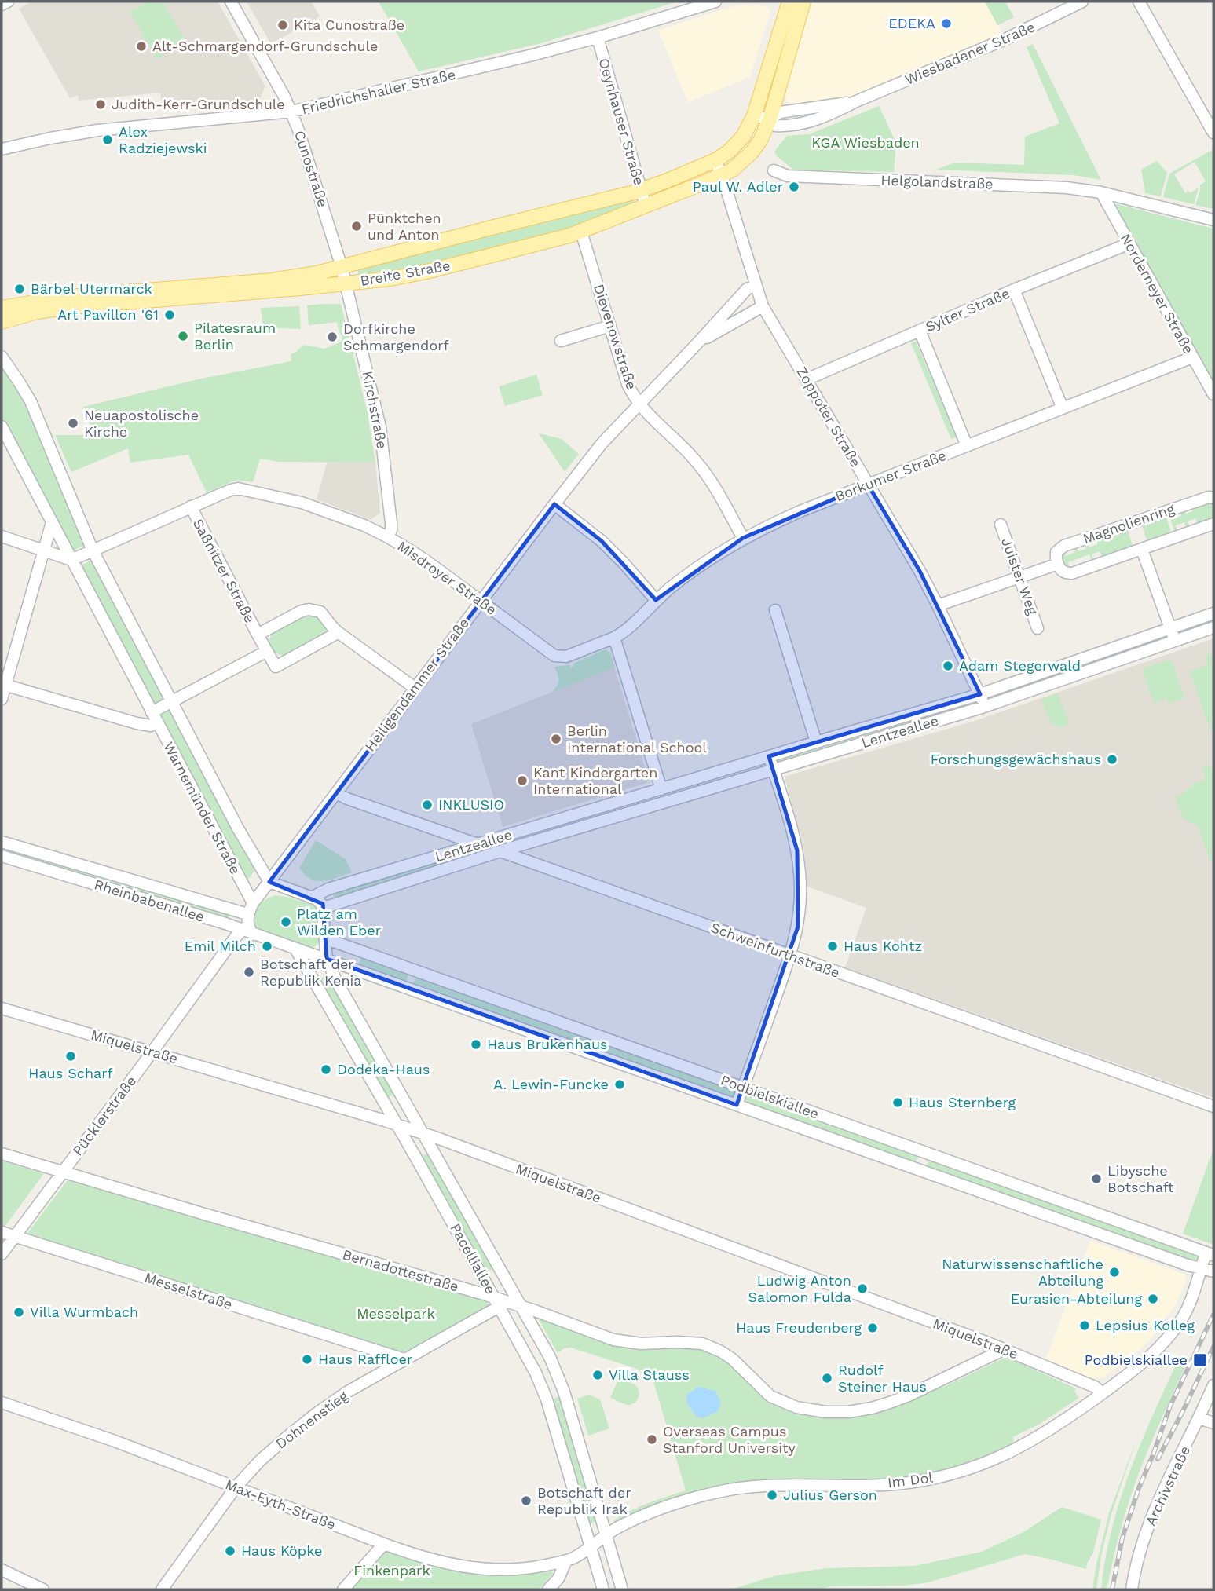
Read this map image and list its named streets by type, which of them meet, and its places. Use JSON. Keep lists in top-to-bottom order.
{
  "streets": {
    "main road": ["Breite Straße"],
    "street": [
      "Wiesbadener Straße",
      "Friedrichshaller Straße",
      "Oeynhauser Straße",
      "Cunostraße",
      "Helgolandstraße",
      "Norderneyer Straße",
      "Sylter Straße",
      "Dievenowstraße",
      "Kirchstraße",
      "Zoppoter Straße",
      "Borkumer Straße",
      "Magnolienring",
      "Saßnitzer Straße",
      "Juister Weg",
      "Misdroyer Straße",
      "Heiligendammer Straße",
      "Lentzeallee",
      "Warnemünder Straße",
      "Rheinbabenallee",
      "Schweinfurthstraße",
      "Miquelstraße",
      "Podbielskiallee",
      "Pücklerstraße",
      "Pacelliallee",
      "Bernadottestraße",
      "Messelstraße",
      "Dohnenstieg",
      "Im Dol",
      "Archivstraße",
      "Max-Eyth-Straße"
    ]
  },
  "crossings": [
    ["Wiesbadener Straße", "Breite Straße"],
    ["Friedrichshaller Straße", "Oeynhauser Straße"],
    ["Friedrichshaller Straße", "Cunostraße"],
    ["Oeynhauser Straße", "Breite Straße"],
    ["Cunostraße", "Breite Straße"],
    ["Cunostraße", "Kirchstraße"],
    ["Helgolandstraße", "Norderneyer Straße"],
    ["Breite Straße", "Dievenowstraße"],
    ["Breite Straße", "Kirchstraße"],
    ["Breite Straße", "Zoppoter Straße"],
    ["Norderneyer Straße", "Sylter Straße"],
    ["Norderneyer Straße", "Borkumer Straße"],
    ["Sylter Straße", "Zoppoter Straße"],
    ["Dievenowstraße", "Borkumer Straße"],
    ["Dievenowstraße", "Heiligendammer Straße"],
    ["Kirchstraße", "Misdroyer Straße"],
    ["Zoppoter Straße", "Borkumer Straße"],
    ["Zoppoter Straße", "Heiligendammer Straße"],
    ["Zoppoter Straße", "Lentzeallee"],
    ["Borkumer Straße", "Misdroyer Straße"],
    ["Magnolienring", "Lentzeallee"],
    ["Saßnitzer Straße", "Misdroyer Straße"],
    ["Misdroyer Straße", "Heiligendammer Straße"],
    ["Misdroyer Straße", "Warnemünder Straße"],
    ["Heiligendammer Straße", "Warnemünder Straße"],
    ["Heiligendammer Straße", "Schweinfurthstraße"],
    ["Lentzeallee", "Schweinfurthstraße"],
    ["Rheinbabenallee", "Pücklerstraße"],
    ["Rheinbabenallee", "Pacelliallee"],
    ["Miquelstraße", "Pücklerstraße"],
    ["Miquelstraße", "Pacelliallee"],
    ["Miquelstraße", "Bernadottestraße"],
    ["Miquelstraße", "Im Dol"],
    ["Podbielskiallee", "Pacelliallee"],
    ["Podbielskiallee", "Im Dol"],
    ["Pücklerstraße", "Bernadottestraße"],
    ["Pücklerstraße", "Messelstraße"],
    ["Pacelliallee", "Bernadottestraße"],
    ["Pacelliallee", "Dohnenstieg"],
    ["Pacelliallee", "Im Dol"],
    ["Bernadottestraße", "Dohnenstieg"],
    ["Messelstraße", "Dohnenstieg"],
    ["Dohnenstieg", "Max-Eyth-Straße"],
    ["Im Dol", "Max-Eyth-Straße"]
  ],
  "parks": ["KGA Wiesbaden", "Messelpark", "Finkenpark"],
  "places": {
    "other": [
      "EDEKA",
      "Kita Cunostraße",
      "Alt-Schmargendorf-Grundschule",
      "Judith-Kerr-Grundschule",
      "Alex Radziejewski",
      "Paul W. Adler",
      "Pünktchen und Anton",
      "Bärbel Utermarck",
      "Art Pavillon '61",
      "Pilatesraum Berlin",
      "Dorfkirche Schmargendorf",
      "Neuapostolische Kirche",
      "Adam Stegerwald",
      "Berlin International School",
      "Forschungsgewächshaus",
      "Kant Kindergarten International",
      "INKLUSIO",
      "Platz am Wilden Eber",
      "Emil Milch",
      "Haus Kohtz",
      "Botschaft der Republik Kenia",
      "Haus Brukenhaus",
      "Haus Scharf",
      "Dodeka-Haus",
      "A. Lewin-Funcke",
      "Haus Sternberg",
      "Libysche Botschaft",
      "Naturwissenschaftliche Abteilung",
      "Ludwig Anton Salomon Fulda",
      "Eurasien-Abteilung",
      "Villa Wurmbach",
      "Lepsius Kolleg",
      "Haus Freudenberg",
      "Haus Raffloer",
      "Villa Stauss",
      "Rudolf Steiner Haus",
      "Overseas Campus Stanford University",
      "Julius Gerson",
      "Botschaft der Republik Irak",
      "Haus Köpke"
    ],
    "transit": ["Podbielskiallee"]
  }
}
